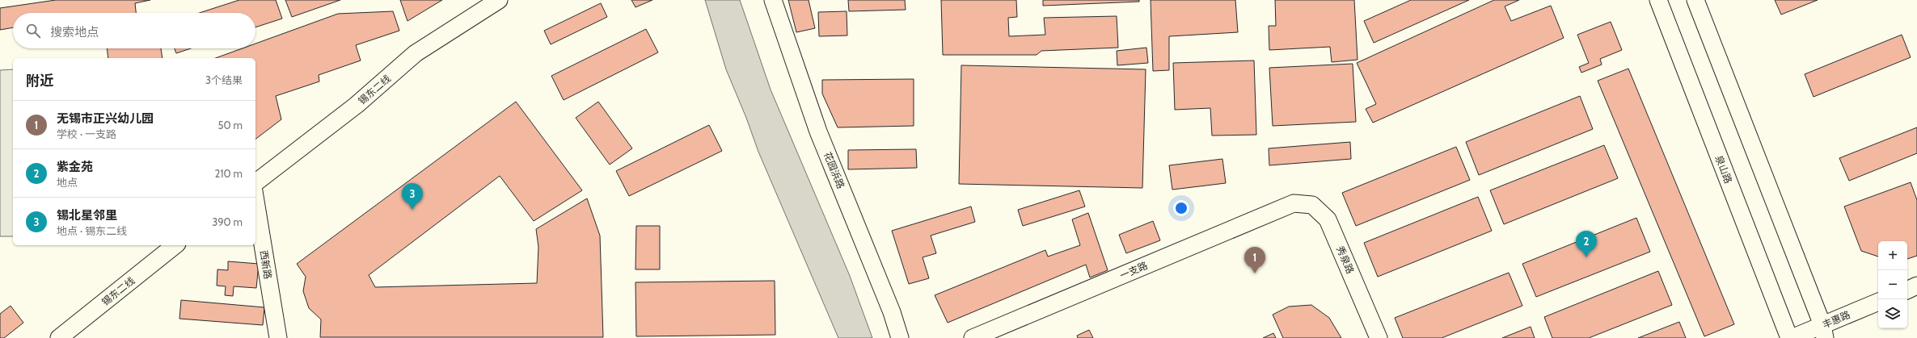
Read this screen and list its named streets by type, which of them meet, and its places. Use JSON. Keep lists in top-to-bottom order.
{
  "streets": {
    "street": [
      "锡东二线",
      "泉山路",
      "花园浜路",
      "秀泉路",
      "西新路",
      "一支路",
      "丰惠路"
    ]
  },
  "crossings": [
    ["泉山路", "丰惠路"],
    ["秀泉路", "一支路"]
  ],
  "page": {
    "search": "搜索地点",
    "heading": ["附近", "3个结果"],
    "list": [
      {
        "mark": "1",
        "name": "无锡市正兴幼儿园",
        "note": "学校 · 一支路",
        "value": "50 m"
      },
      {
        "mark": "2",
        "name": "紫金苑",
        "note": "地点",
        "value": "210 m"
      },
      {
        "mark": "3",
        "name": "锡北星邻里",
        "note": "地点 · 锡东二线",
        "value": "390 m"
      }
    ],
    "pins": ["3", "2", "1"],
    "map_buttons": ["+", "−"]
  }
}
